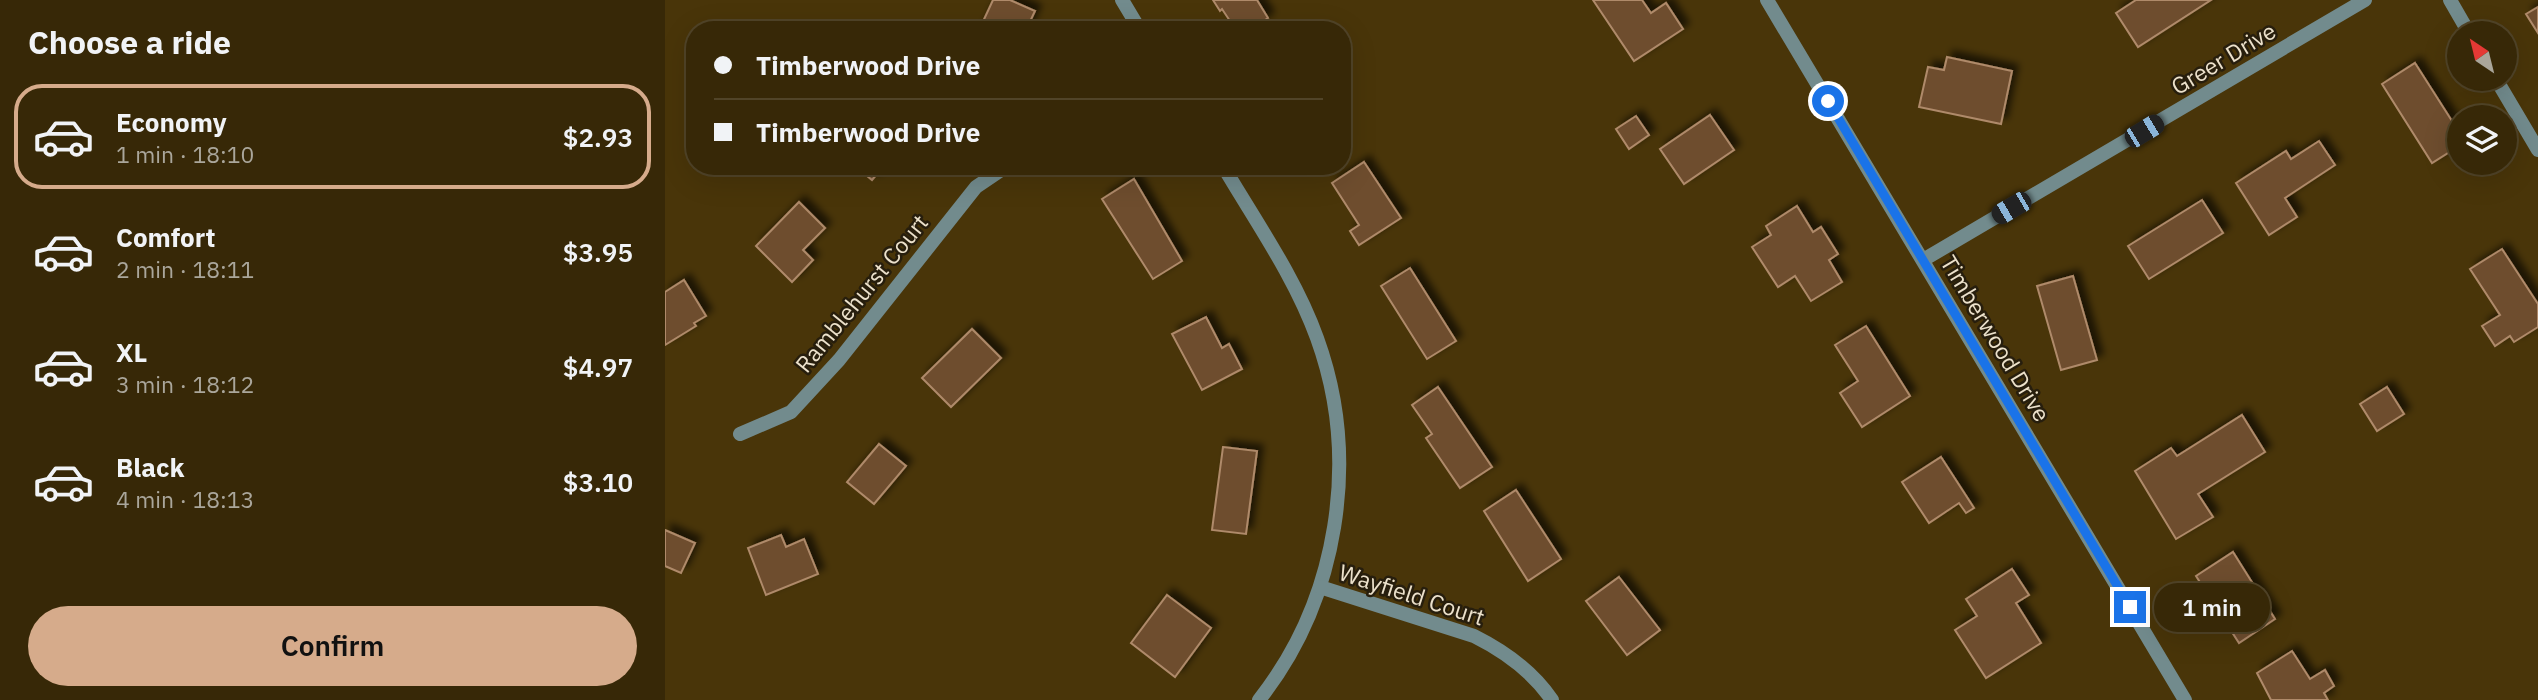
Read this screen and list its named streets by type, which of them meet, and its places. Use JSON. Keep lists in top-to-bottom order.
{
  "streets": {
    "street": [
      "Greer Drive",
      "Ramblehurst Court",
      "Timberwood Drive",
      "Wayfield Court"
    ]
  },
  "crossings": [
    ["Greer Drive", "Timberwood Drive"]
  ],
  "north": "top left",
  "page": {
    "heading": "Choose a ride",
    "banner": ["Timberwood Drive", "Timberwood Drive"],
    "list": [
      {
        "name": "Economy",
        "note": "1 min · 18:10",
        "value": "$2.93"
      },
      {
        "name": "Comfort",
        "note": "2 min · 18:11",
        "value": "$3.95"
      },
      {
        "name": "XL",
        "note": "3 min · 18:12",
        "value": "$4.97"
      },
      {
        "name": "Black",
        "note": "4 min · 18:13",
        "value": "$3.10"
      }
    ],
    "bubble": "1 min",
    "buttons": "Confirm"
  }
}
